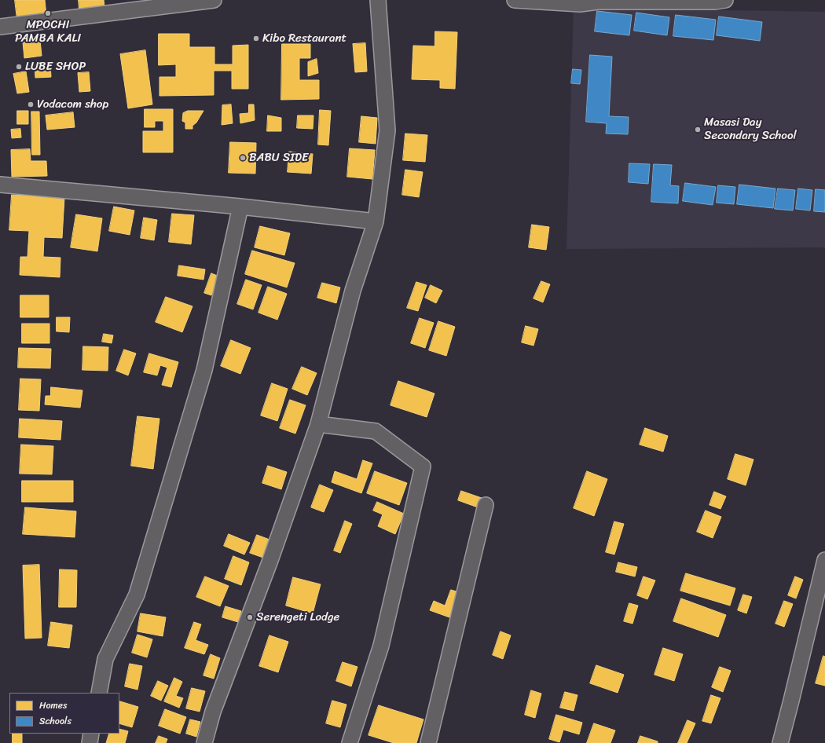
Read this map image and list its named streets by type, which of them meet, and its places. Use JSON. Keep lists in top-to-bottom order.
{
  "places": [
    "MPOCHI PAMBA KALI",
    "Kibo Restaurant",
    "LUBE SHOP",
    "Vodacom shop",
    "Masasi Day Secondary School",
    "BABU SIDE",
    "Serengeti Lodge"
  ],
  "legend": ["Homes", "Schools"]
}
